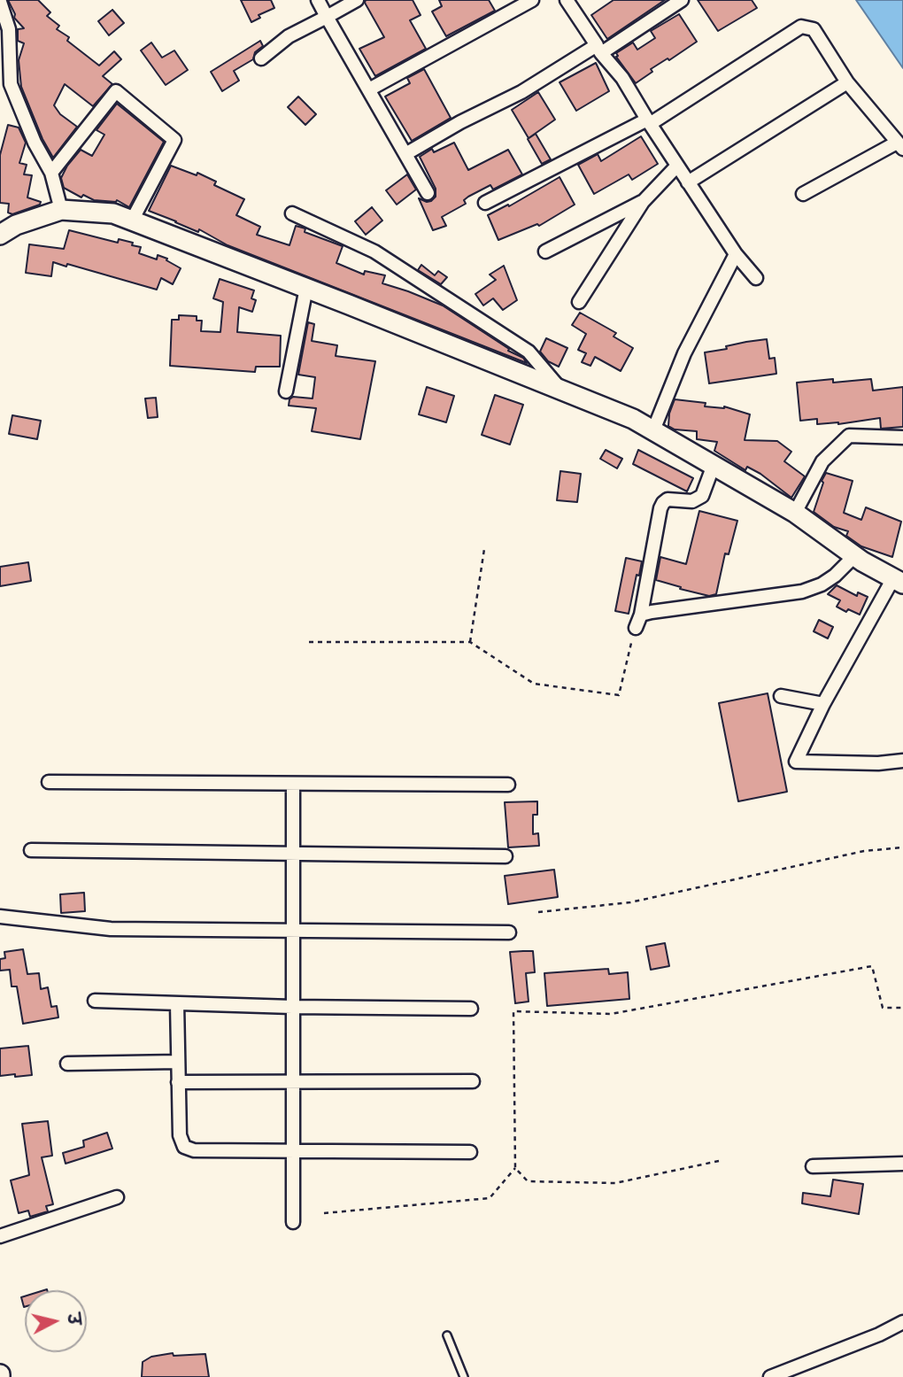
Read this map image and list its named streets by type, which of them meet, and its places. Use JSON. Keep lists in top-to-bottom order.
{
  "north": "right"
}
